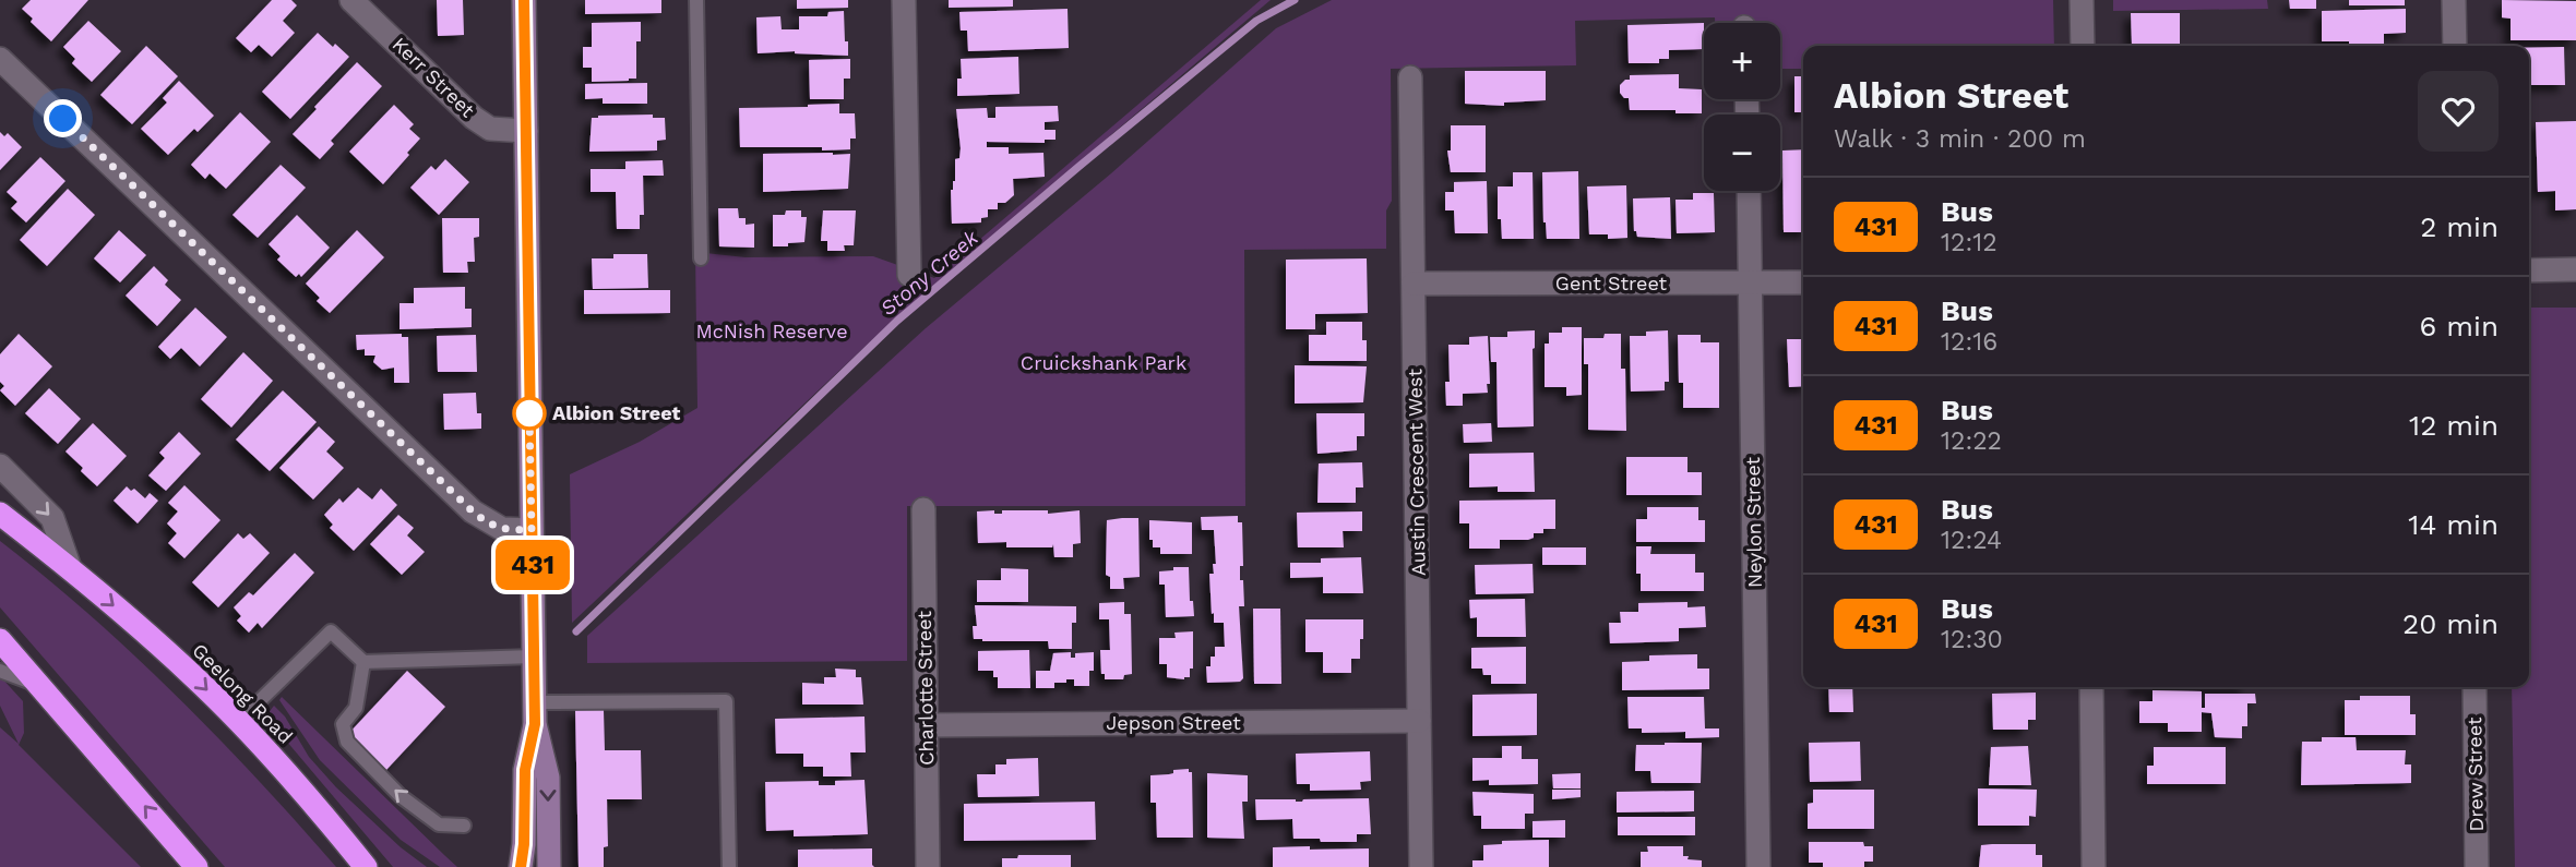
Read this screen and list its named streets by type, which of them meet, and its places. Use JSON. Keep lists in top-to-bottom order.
{
  "streets": {
    "highway": ["Geelong Road"],
    "street": [
      "Kerr Street",
      "Gent Street",
      "Austin Crescent West",
      "Neylon Street",
      "Charlotte Street",
      "Jepson Street",
      "Drew Street"
    ]
  },
  "crossings": [
    ["Gent Street", "Austin Crescent West"],
    ["Gent Street", "Neylon Street"],
    ["Austin Crescent West", "Jepson Street"],
    ["Charlotte Street", "Jepson Street"]
  ],
  "one_way": ["Geelong Road"],
  "water": ["Stony Creek"],
  "parks": ["McNish Reserve", "Cruickshank Park"],
  "places": ["Albion Street"],
  "lines": ["bus line 431"],
  "page": {
    "on_map": "431",
    "map_buttons": ["+", "−"],
    "heading": ["Albion Street", "Walk · 3 min · 200 m"],
    "list": [
      {
        "mark": "431",
        "name": "Bus",
        "note": "12:12",
        "value": "2 min"
      },
      {
        "mark": "431",
        "name": "Bus",
        "note": "12:16",
        "value": "6 min"
      },
      {
        "mark": "431",
        "name": "Bus",
        "note": "12:22",
        "value": "12 min"
      },
      {
        "mark": "431",
        "name": "Bus",
        "note": "12:24",
        "value": "14 min"
      },
      {
        "mark": "431",
        "name": "Bus",
        "note": "12:30",
        "value": "20 min"
      }
    ]
  }
}
